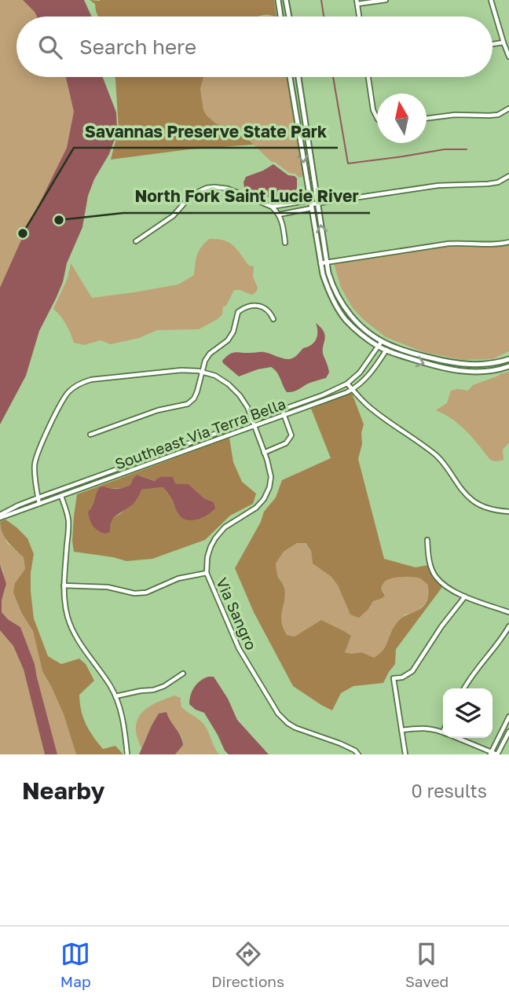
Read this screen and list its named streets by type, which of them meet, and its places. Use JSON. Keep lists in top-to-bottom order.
{
  "streets": {
    "street": ["Southeast Via Terra Bella", "Via Sangro"]
  },
  "crossings": [
    ["Southeast Via Terra Bella", "Via Sangro"]
  ],
  "places": ["North Fork Saint Lucie River", "Savannas Preserve State Park"],
  "north": "top",
  "page": {
    "search": "Search here",
    "heading": ["Nearby", "0 results"],
    "nav": ["Map", "Directions", "Saved"]
  }
}
